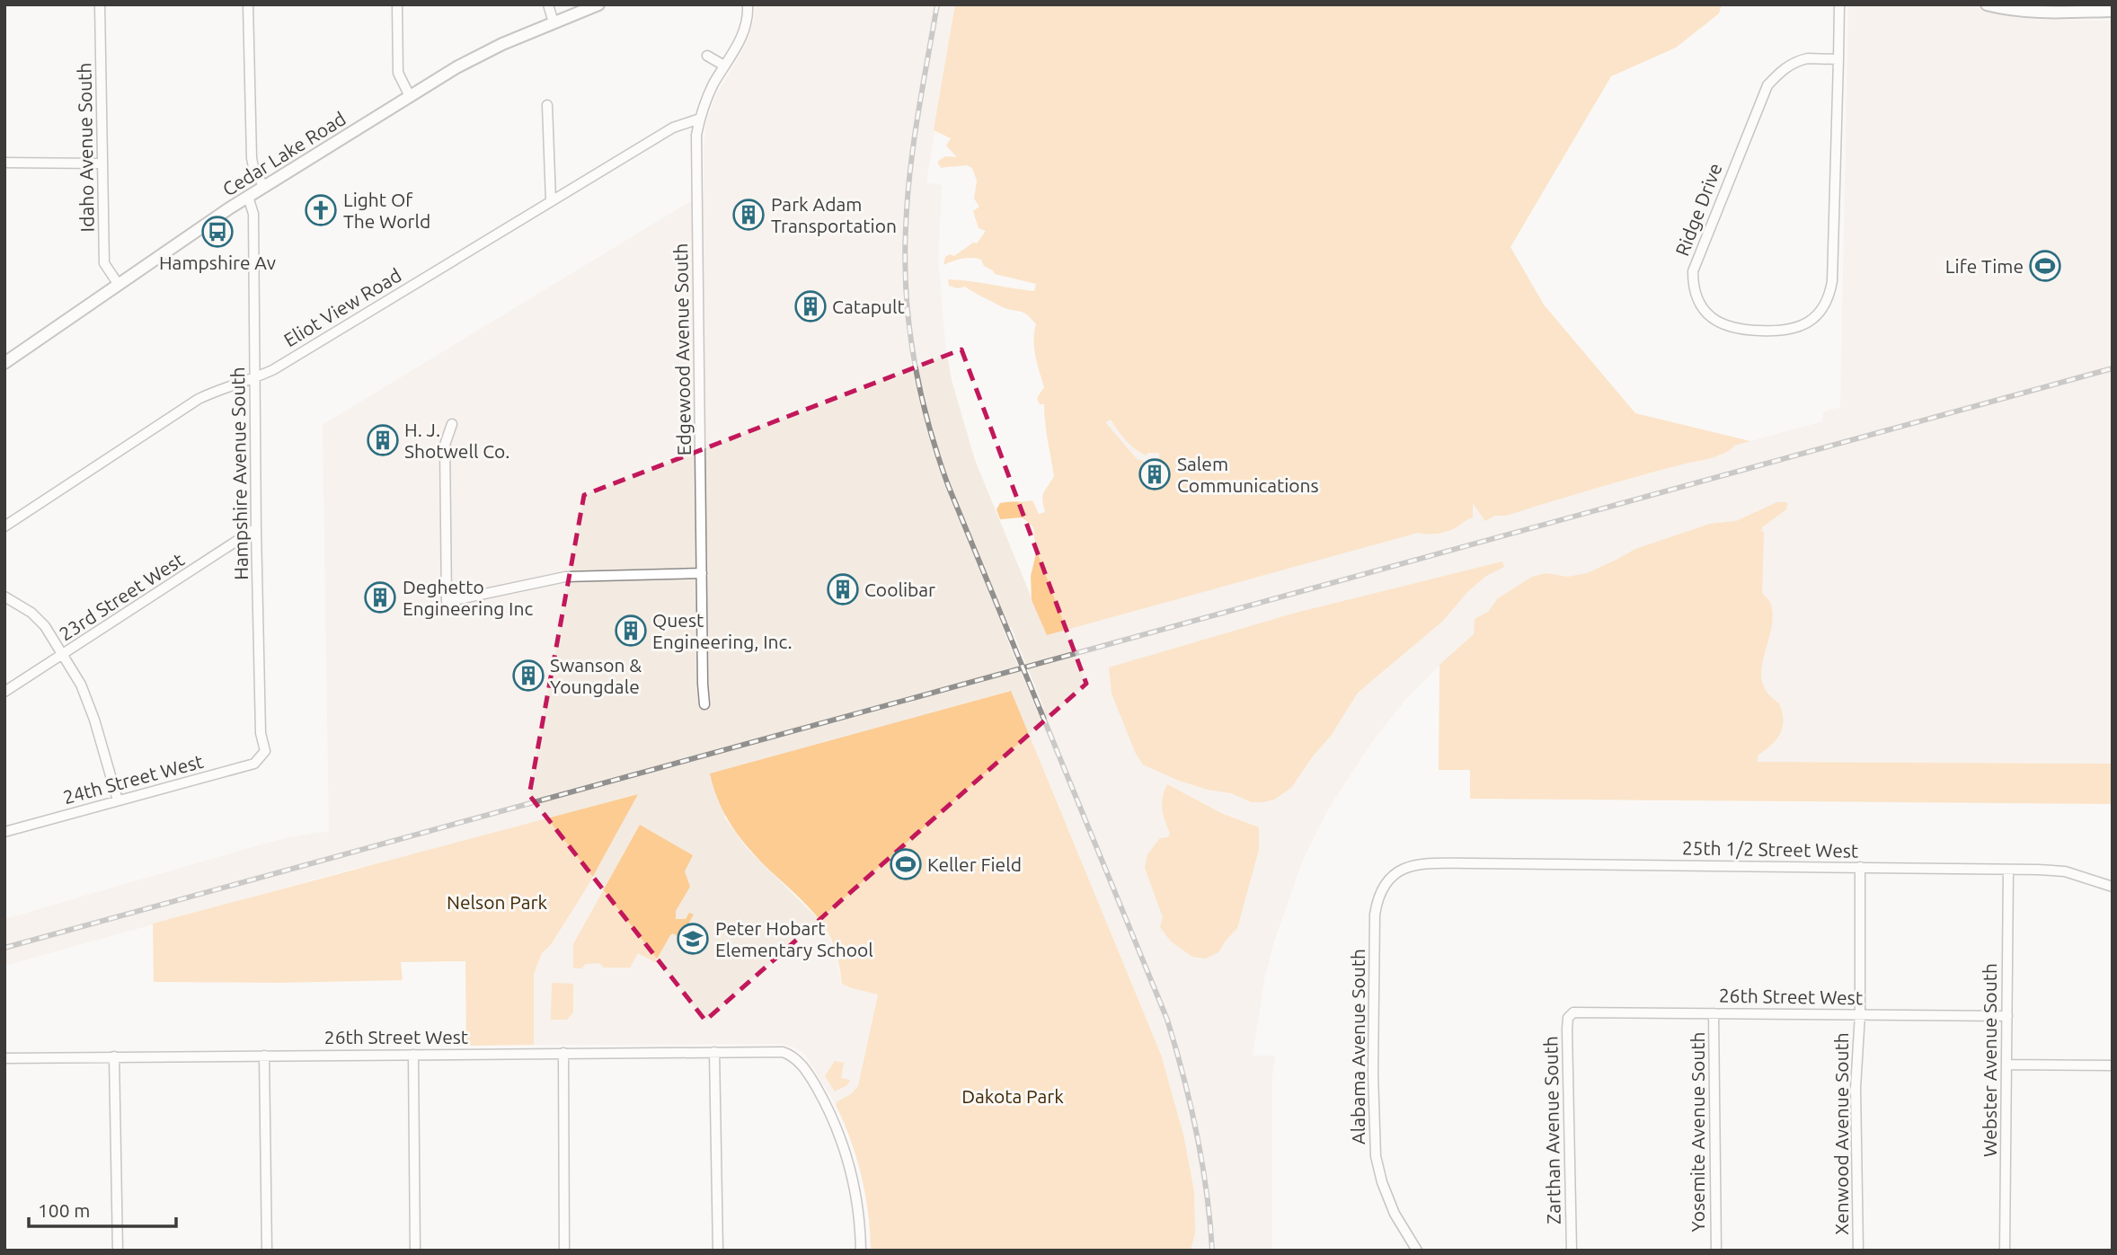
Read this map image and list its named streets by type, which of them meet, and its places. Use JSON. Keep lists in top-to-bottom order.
{
  "streets": {
    "street": [
      "Idaho Avenue South",
      "Cedar Lake Road",
      "Ridge Drive",
      "Eliot View Road",
      "Edgewood Avenue South",
      "Hampshire Avenue South",
      "23rd Street West",
      "24th Street West",
      "25th 1/2 Street West",
      "26th Street West",
      "Alabama Avenue South",
      "Webster Avenue South",
      "Zarthan Avenue South",
      "Yosemite Avenue South",
      "Xenwood Avenue South"
    ]
  },
  "crossings": [
    ["Idaho Avenue South", "Cedar Lake Road"],
    ["Cedar Lake Road", "Hampshire Avenue South"],
    ["Eliot View Road", "Edgewood Avenue South"],
    ["Eliot View Road", "Hampshire Avenue South"],
    ["Hampshire Avenue South", "23rd Street West"],
    ["Hampshire Avenue South", "24th Street West"],
    ["25th 1/2 Street West", "Alabama Avenue South"],
    ["25th 1/2 Street West", "Webster Avenue South"],
    ["25th 1/2 Street West", "Xenwood Avenue South"],
    ["26th Street West", "Webster Avenue South"],
    ["26th Street West", "Zarthan Avenue South"],
    ["26th Street West", "Yosemite Avenue South"],
    ["26th Street West", "Xenwood Avenue South"]
  ],
  "parks": ["Nelson Park", "Dakota Park"],
  "places": {
    "church": ["Light Of The World"],
    "building": [
      "Park Adam Transportation",
      "Catapult",
      "H. J. Shotwell Co.",
      "Salem Communications",
      "Coolibar",
      "Deghetto Engineering Inc",
      "Quest Engineering, Inc.",
      "Swanson & Youngdale"
    ],
    "bus stop": ["Hampshire Av"],
    "sports": ["Life Time", "Keller Field"],
    "school or university": ["Peter Hobart Elementary School"]
  },
  "scale_bar": "100 m"
}
